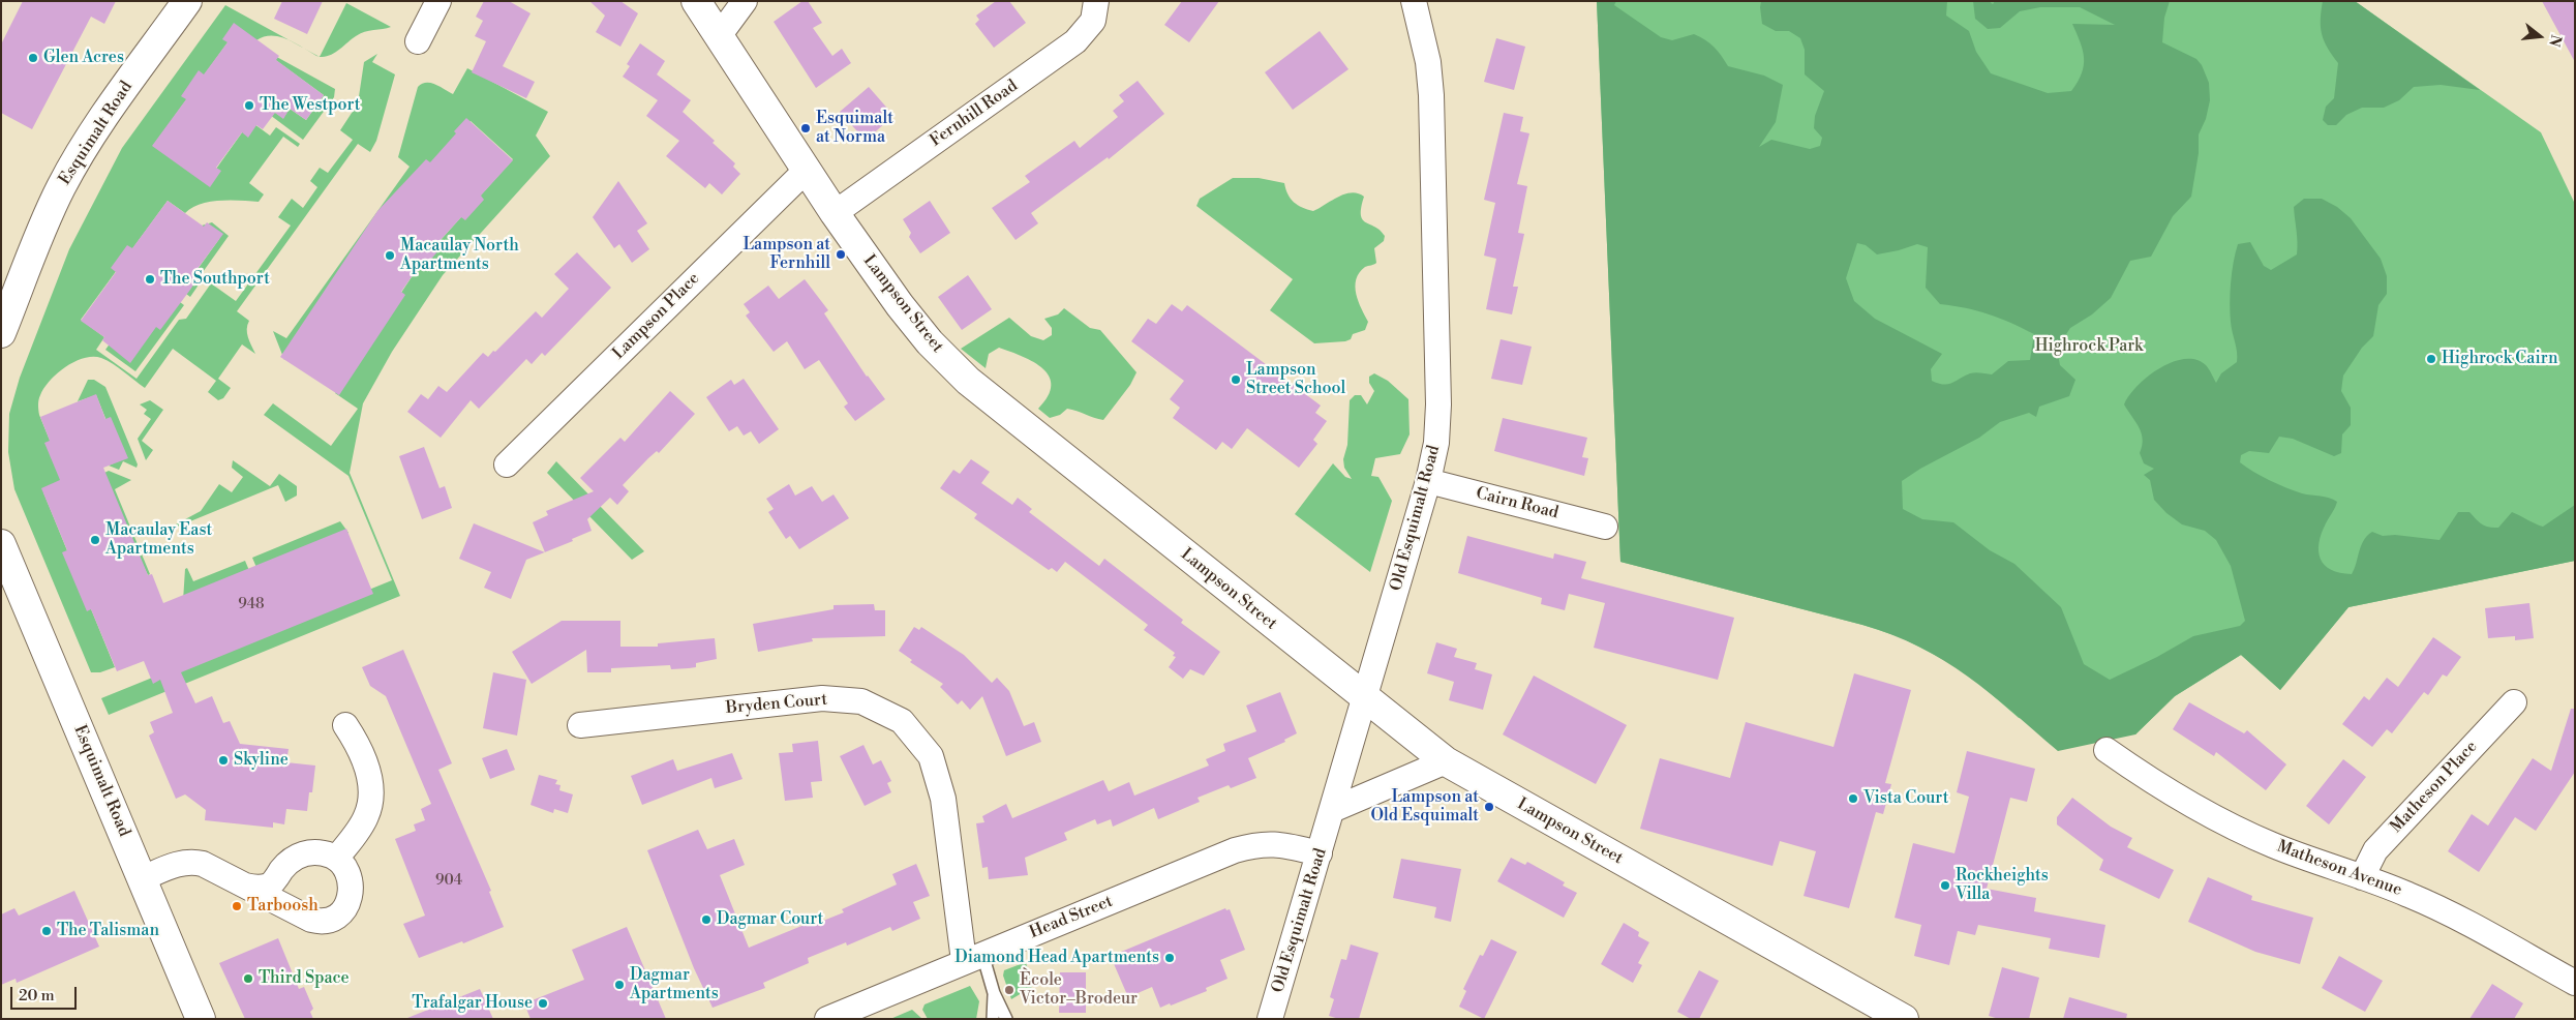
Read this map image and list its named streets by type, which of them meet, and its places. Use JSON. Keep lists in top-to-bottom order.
{
  "streets": {
    "main road": ["Esquimalt Road", "Lampson Street"],
    "street": [
      "Fernhill Road",
      "Lampson Place",
      "Cairn Road",
      "Old Esquimalt Road",
      "Bryden Court",
      "Matheson Place",
      "Matheson Avenue",
      "Head Street"
    ]
  },
  "crossings": [
    ["Fernhill Road", "Lampson Street"],
    ["Lampson Street", "Lampson Place"],
    ["Lampson Street", "Old Esquimalt Road"],
    ["Cairn Road", "Old Esquimalt Road"],
    ["Old Esquimalt Road", "Head Street"],
    ["Bryden Court", "Head Street"],
    ["Matheson Place", "Matheson Avenue"]
  ],
  "parks": ["Highrock Park"],
  "places": [
    "Glen Acres",
    "The Westport",
    "Esquimalt at Norma",
    "Lampson at Fernhill",
    "Macaulay North Apartments",
    "The Southport",
    "Highrock Cairn",
    "Lampson Street School",
    "Macaulay East Apartments",
    "Skyline",
    "Vista Court",
    "Lampson at Old Esquimalt",
    "Rockheights Villa",
    "Tarboosh",
    "Dagmar Court",
    "The Talisman",
    "Diamond Head Apartments",
    "Third Space",
    "Dagmar Apartments",
    "Ècole Victor–Brodeur",
    "Trafalgar House"
  ],
  "house_numbers": ["948", "904"],
  "scale_bar": "20 m",
  "north": "right"
}
